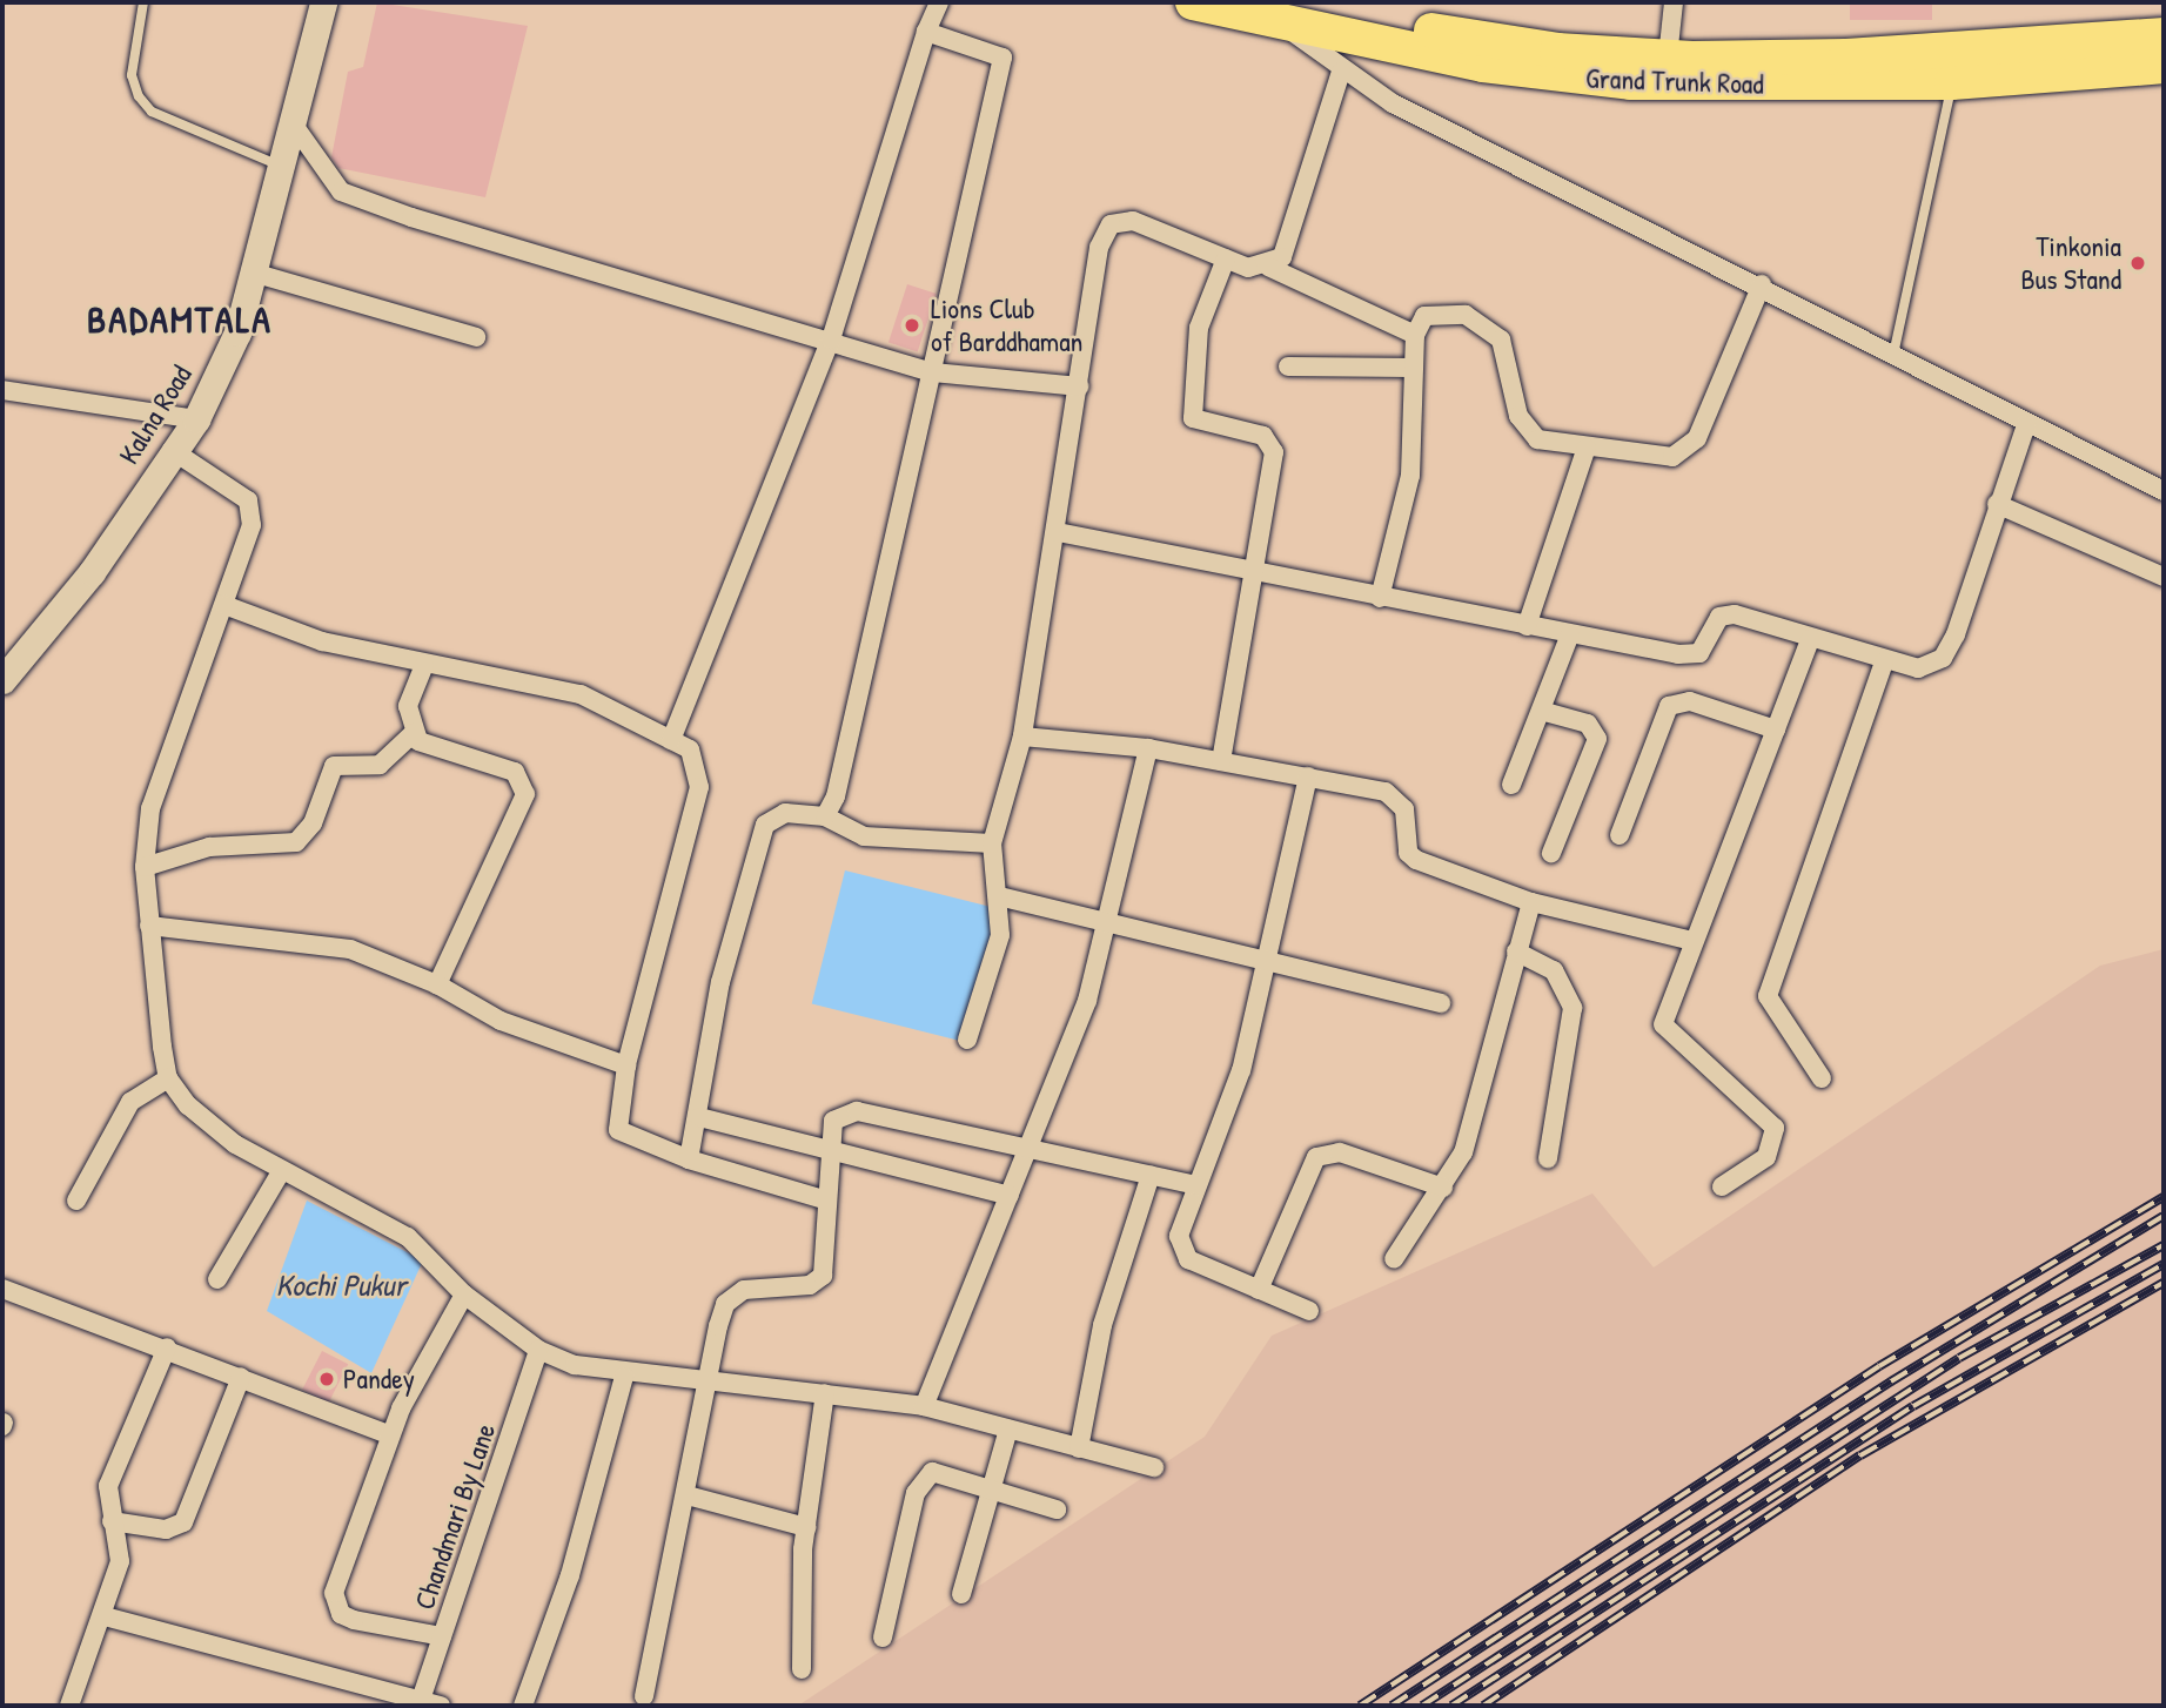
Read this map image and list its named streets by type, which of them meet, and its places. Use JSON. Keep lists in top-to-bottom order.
{
  "streets": {
    "highway": ["Grand Trunk Road"],
    "street": ["Kalna Road", "Chandmari By Lane"]
  },
  "districts": ["BADAMTALA"],
  "water": ["Kochi Pukur"],
  "places": ["Tinkonia Bus Stand", "Lions Club of Barddhaman", "Pandey"]
}
